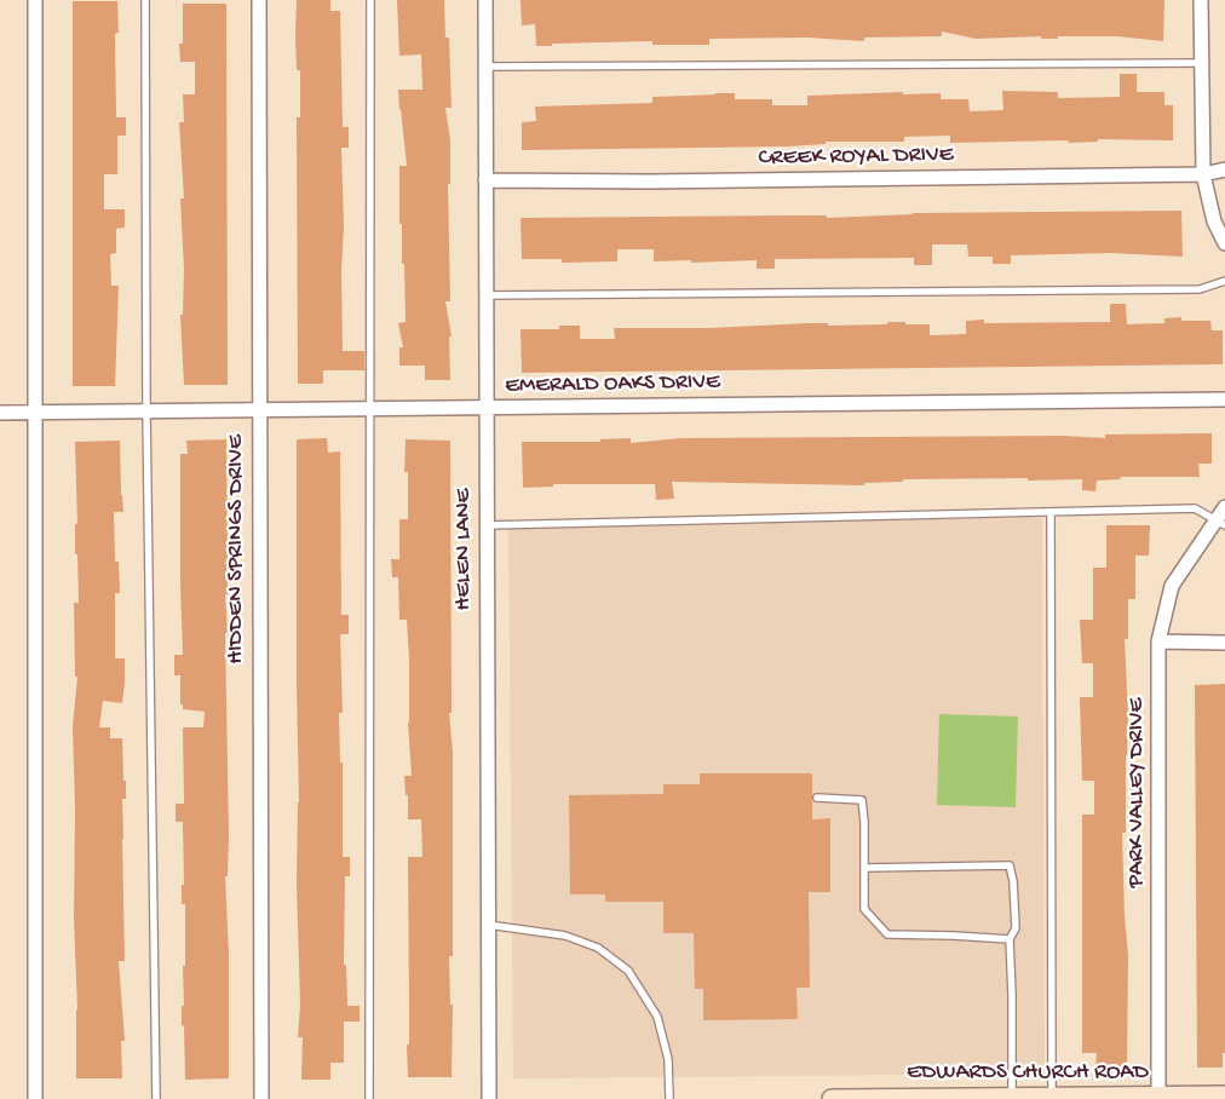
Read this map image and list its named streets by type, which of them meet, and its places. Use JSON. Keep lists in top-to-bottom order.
{
  "streets": {
    "street": [
      "CREEK ROYAL DRIVE",
      "EMERALD OAKS DRIVE",
      "HIDDEN SPRINGS DRIVE",
      "HELEN LANE",
      "PARK VALLEY DRIVE",
      "EDWARDS CHURCH ROAD"
    ]
  },
  "crossings": [
    ["CREEK ROYAL DRIVE", "HELEN LANE"],
    ["EMERALD OAKS DRIVE", "HIDDEN SPRINGS DRIVE"],
    ["EMERALD OAKS DRIVE", "HELEN LANE"],
    ["PARK VALLEY DRIVE", "EDWARDS CHURCH ROAD"]
  ]
}
